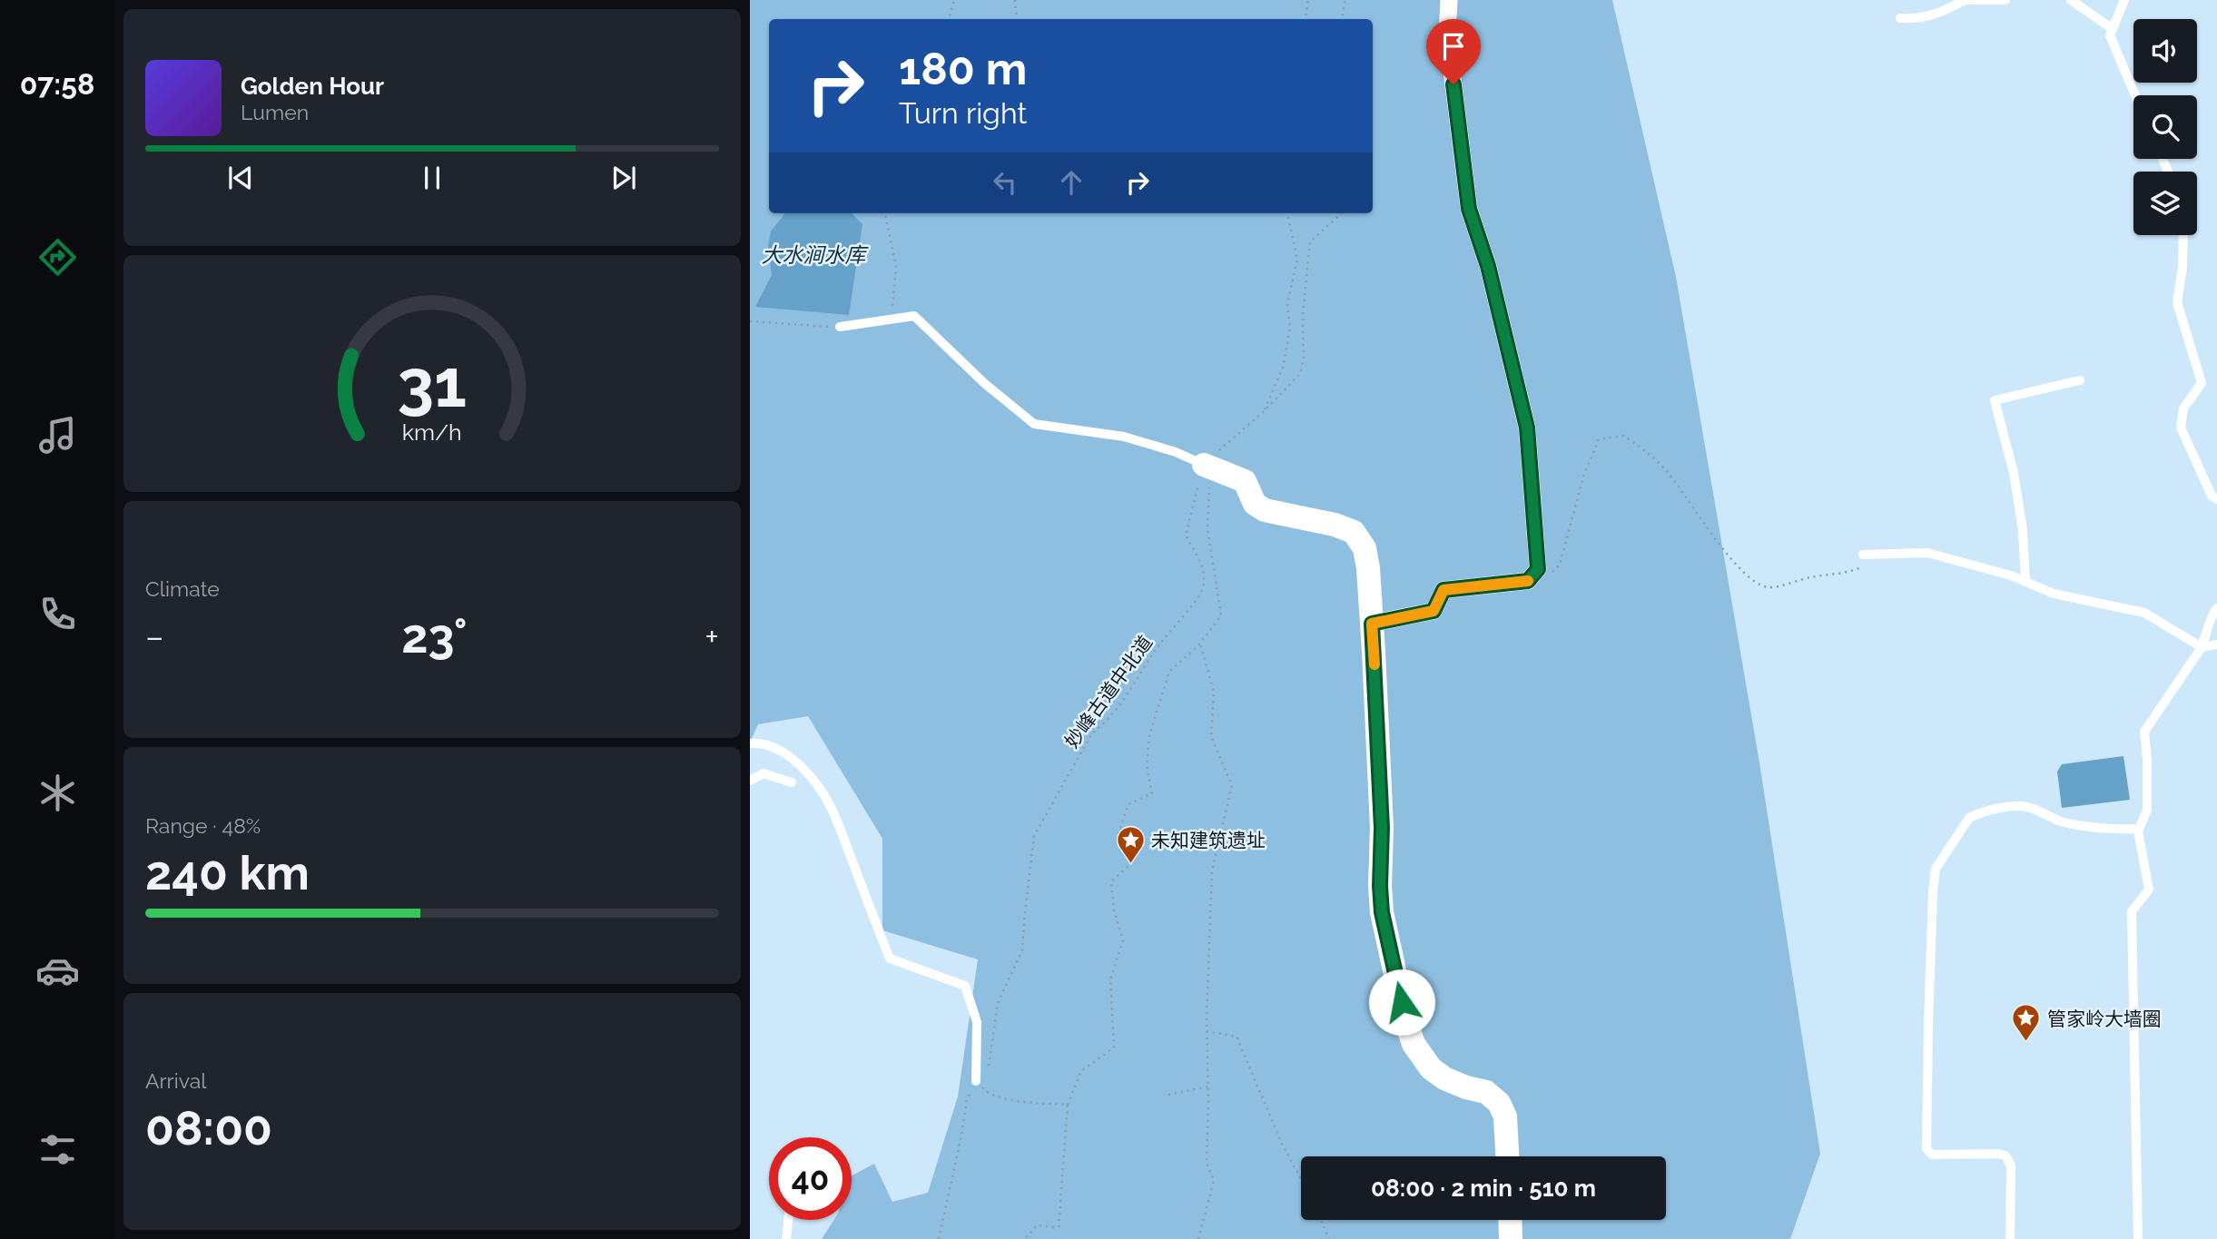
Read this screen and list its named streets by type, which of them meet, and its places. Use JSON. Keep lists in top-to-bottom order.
{
  "streets": {
    "path": ["妙峰古道中北道"]
  },
  "water": ["大水涧水库"],
  "places": {
    "place": ["未知建筑遗址", "管家岭大墙圈"]
  },
  "page": {
    "tabs": "07:58",
    "turn": ["180 m", "Turn right"],
    "song": ["Golden Hour", "Lumen"],
    "tile": [
      "Climate",
      ["Range · 48%", "240 km"],
      ["Arrival", "08:00"]
    ],
    "heat": ["−", "23°", "+"],
    "limit": "40",
    "trip": "08:00 · 2 min · 510 m",
    "gauge": ["31", "km/h"]
  }
}
